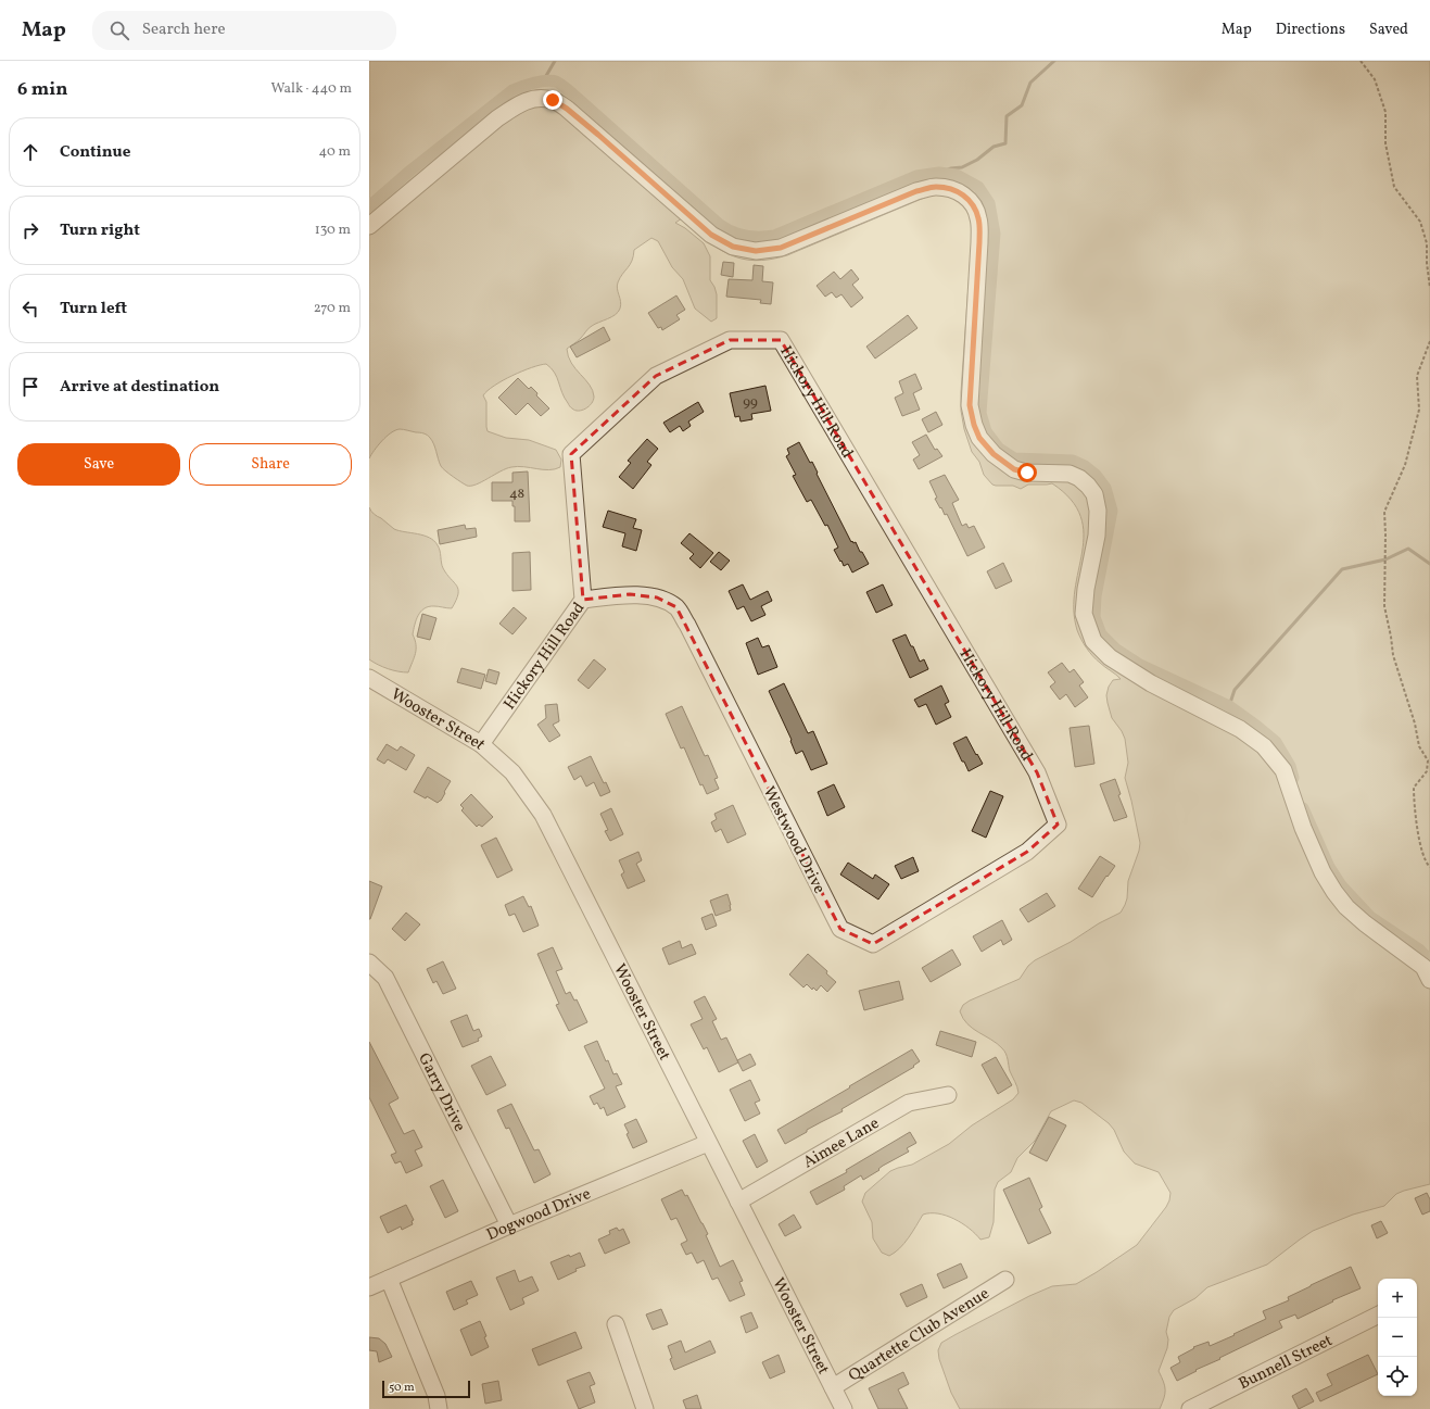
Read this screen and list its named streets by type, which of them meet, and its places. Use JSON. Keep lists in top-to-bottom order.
{
  "streets": {
    "street": [
      "Hickory Hill Road",
      "Wooster Street",
      "Westwood Drive",
      "Garry Drive",
      "Aimee Lane",
      "Dogwood Drive",
      "Quartette Club Avenue",
      "Bunnell Street"
    ]
  },
  "crossings": [
    ["Hickory Hill Road", "Wooster Street"],
    ["Hickory Hill Road", "Westwood Drive"],
    ["Wooster Street", "Aimee Lane"],
    ["Wooster Street", "Dogwood Drive"],
    ["Wooster Street", "Quartette Club Avenue"],
    ["Garry Drive", "Dogwood Drive"]
  ],
  "house_numbers": ["99", "48"],
  "scale_bar": "50 m",
  "page": {
    "header": "Map",
    "search": "Search here",
    "nav": ["Map", "Directions", "Saved"],
    "heading": ["6 min", "Walk · 440 m"],
    "list": [
      ["Continue", "40 m"],
      ["Turn right", "130 m"],
      ["Turn left", "270 m"],
      "Arrive at destination"
    ],
    "buttons": ["Save", "Share"],
    "map_buttons": ["+", "−"],
    "scale": "50 m"
  }
}
